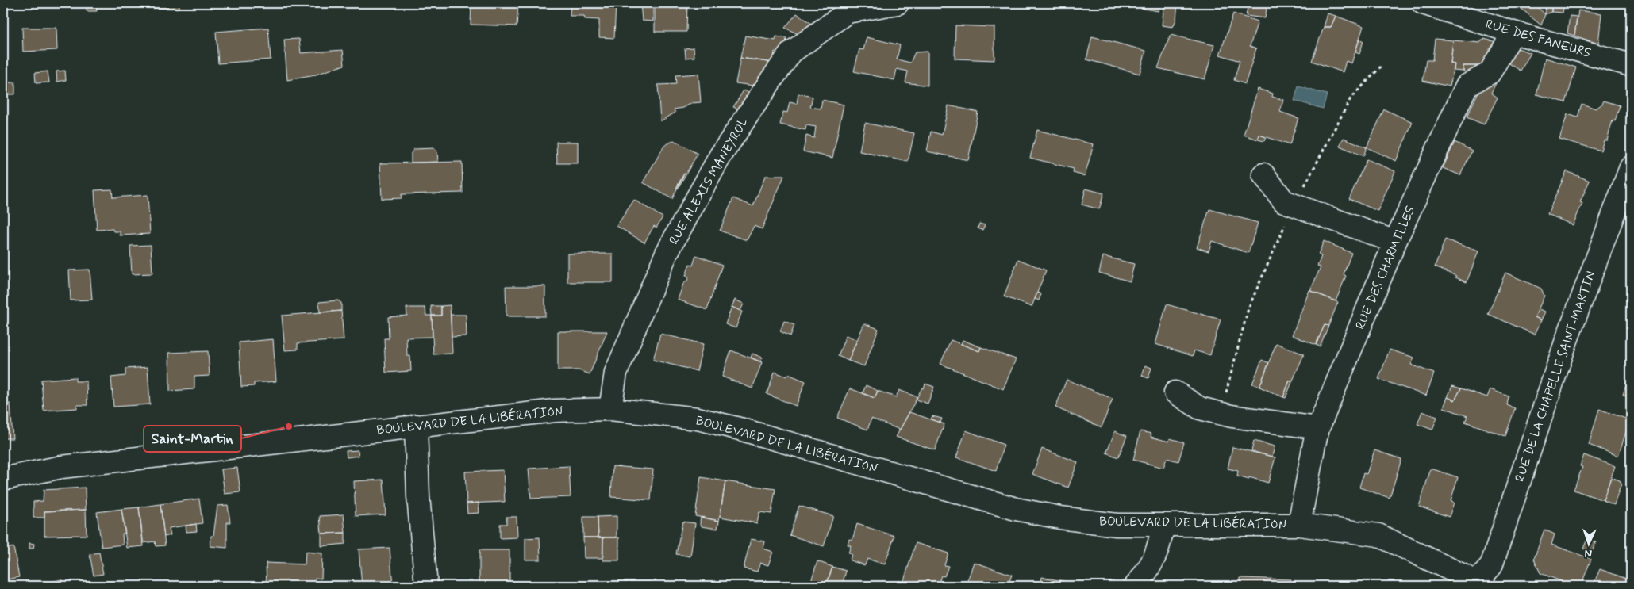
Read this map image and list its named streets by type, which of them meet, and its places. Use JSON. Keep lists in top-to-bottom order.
{
  "streets": {
    "street": [
      "RUE DES FANEURS",
      "RUE ALEXIS MANEYROL",
      "RUE DES CHARMILLES",
      "RUE DE LA CHAPELLE SAINT-MARTIN",
      "BOULEVARD DE LA LIBÉRATION"
    ]
  },
  "crossings": [
    ["RUE DES FANEURS", "RUE DES CHARMILLES"],
    ["RUE ALEXIS MANEYROL", "BOULEVARD DE LA LIBÉRATION"],
    ["RUE DES CHARMILLES", "BOULEVARD DE LA LIBÉRATION"],
    ["RUE DE LA CHAPELLE SAINT-MARTIN", "BOULEVARD DE LA LIBÉRATION"]
  ],
  "places": ["Saint-Martin"],
  "north": "bottom"
}
